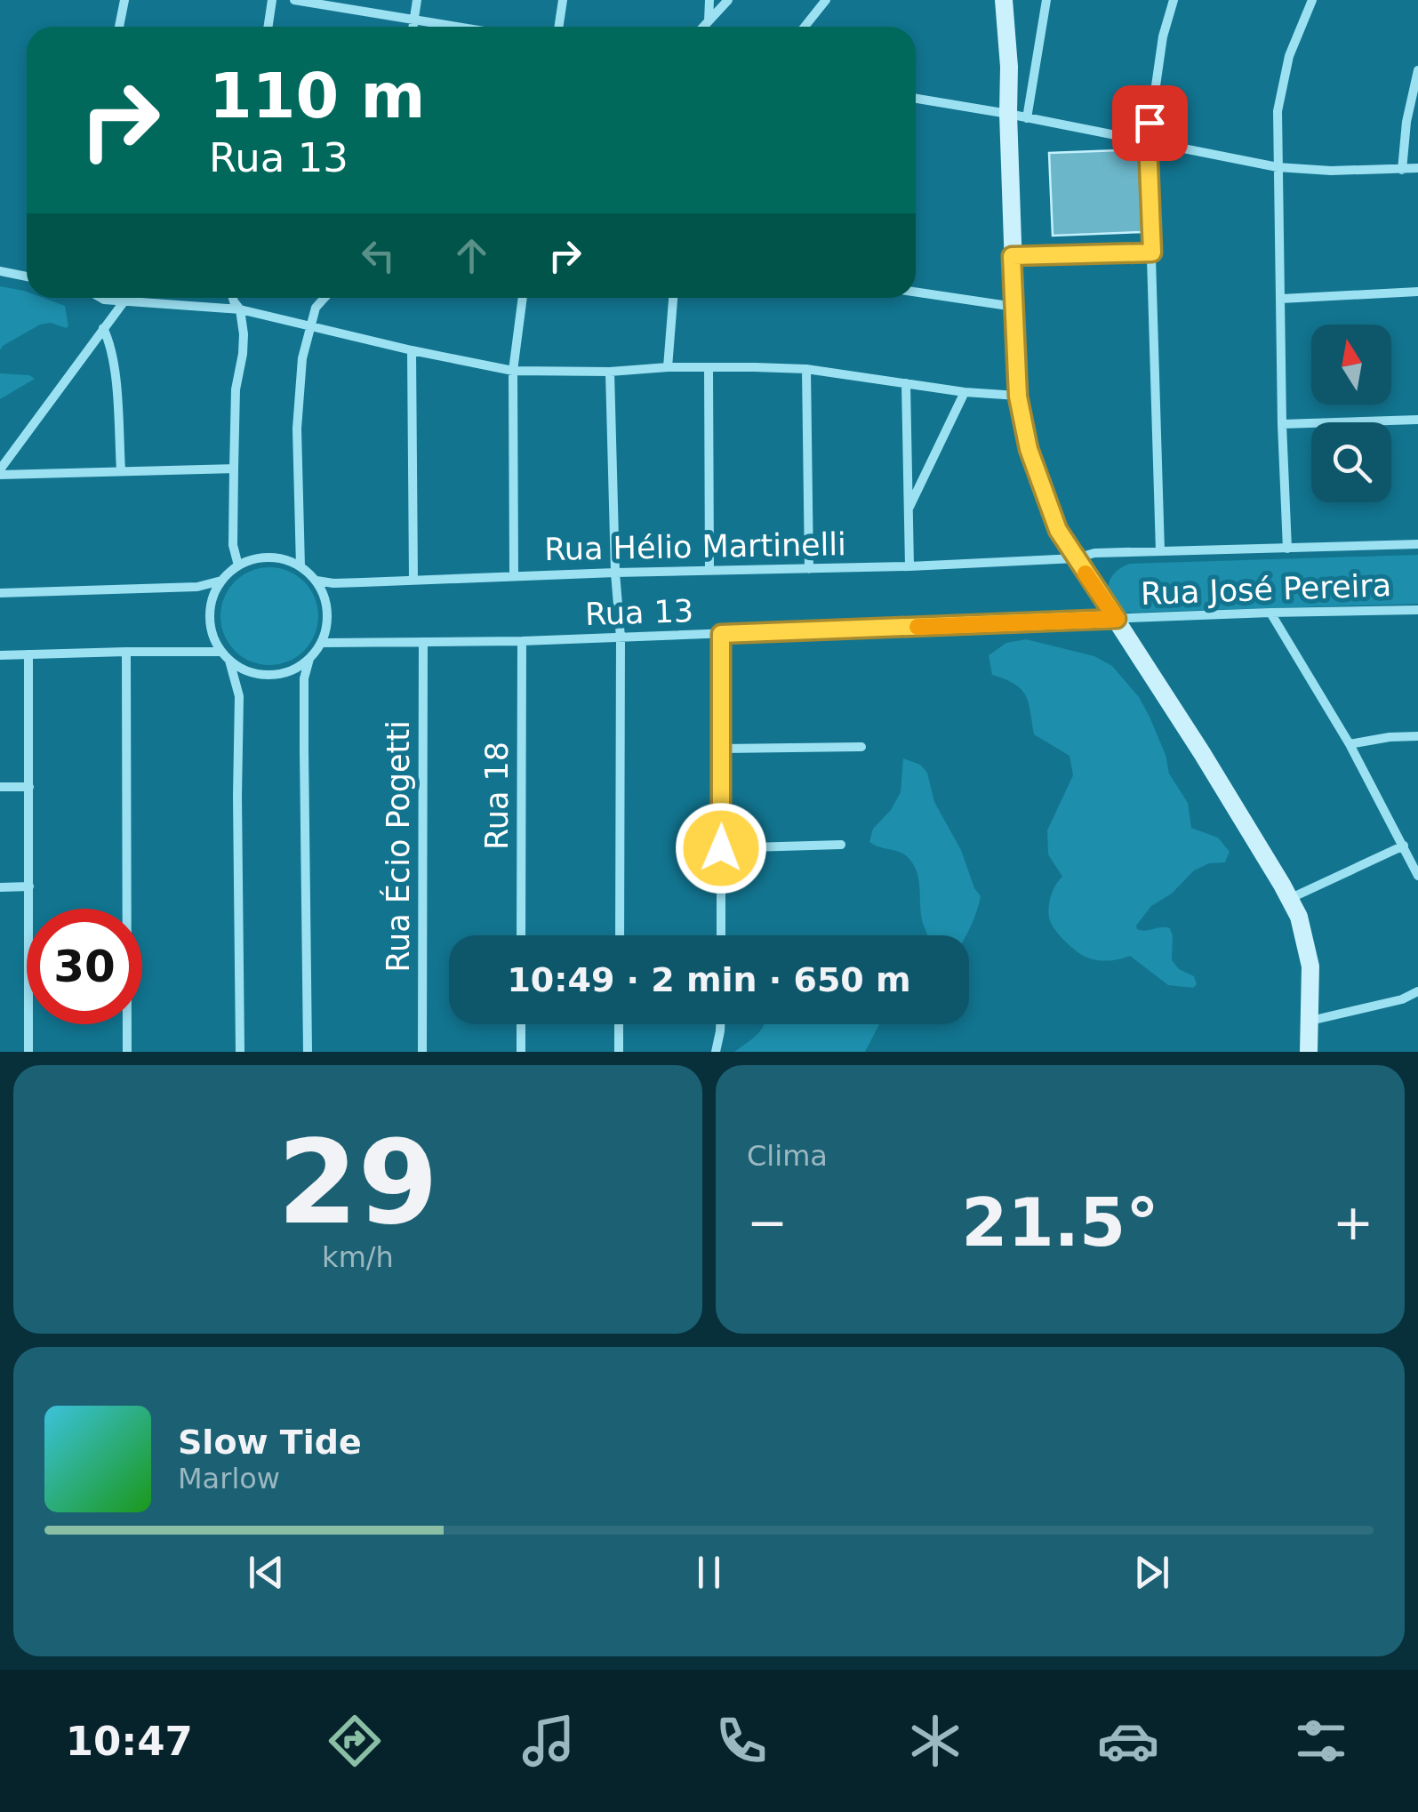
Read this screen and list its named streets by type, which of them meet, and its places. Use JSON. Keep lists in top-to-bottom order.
{
  "streets": {
    "street": [
      "Rua Hélio Martinelli",
      "Rua José Pereira",
      "Rua 13",
      "Rua 18",
      "Rua Écio Pogetti"
    ]
  },
  "crossings": [
    ["Rua Hélio Martinelli", "Rua 13"],
    ["Rua José Pereira", "Rua 13"],
    ["Rua 13", "Rua 18"],
    ["Rua 13", "Rua Écio Pogetti"]
  ],
  "north": "top",
  "page": {
    "turn": ["110 m", "Rua 13"],
    "limit": "30",
    "trip": "10:49 · 2 min · 650 m",
    "tile": [
      ["29", "km/h"],
      "Clima"
    ],
    "heat": ["−", "21.5°", "+"],
    "song": ["Slow Tide", "Marlow"],
    "tabs": "10:47"
  }
}
